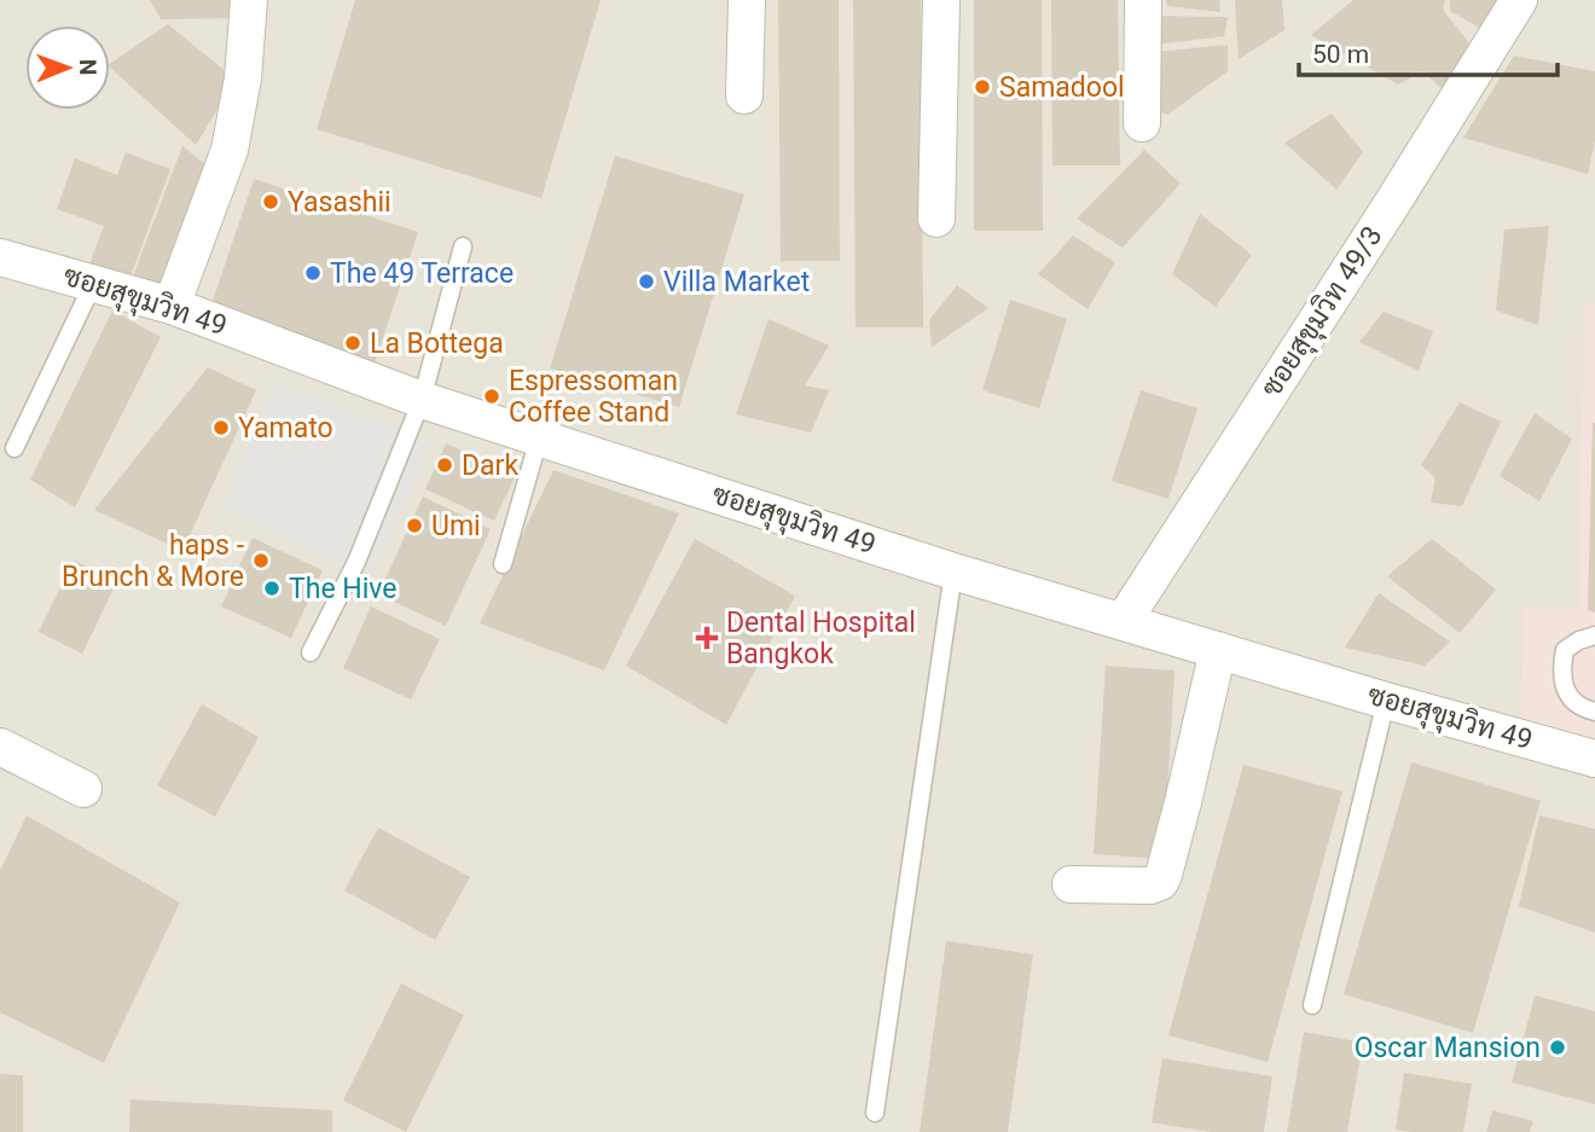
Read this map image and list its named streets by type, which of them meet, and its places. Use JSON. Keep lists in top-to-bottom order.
{
  "streets": {
    "street": ["ซอยสุขุมวิท 49", "ซอยสุขุมวิท 49/3"]
  },
  "crossings": [
    ["ซอยสุขุมวิท 49", "ซอยสุขุมวิท 49/3"]
  ],
  "places": {
    "other": [
      "Samadool",
      "Yasashii",
      "The 49 Terrace",
      "Villa Market",
      "La Bottega",
      "Espressoman Coffee Stand",
      "Yamato",
      "Dark",
      "Umi",
      "haps - Brunch & More",
      "The Hive",
      "Oscar Mansion"
    ],
    "health": ["Dental Hospital Bangkok"]
  },
  "scale_bar": "50 m",
  "north": "right"
}
